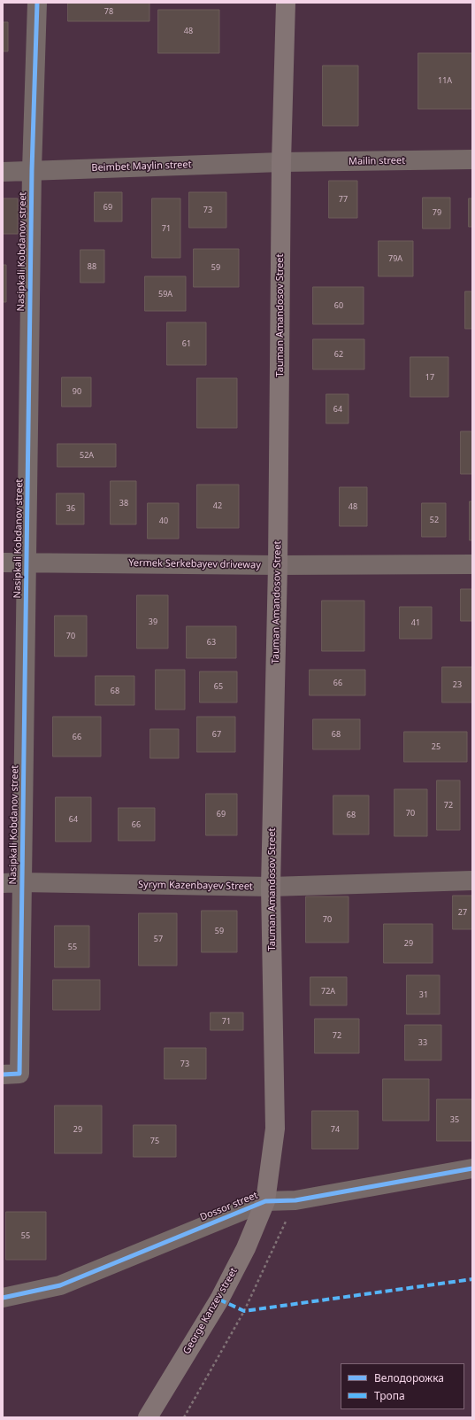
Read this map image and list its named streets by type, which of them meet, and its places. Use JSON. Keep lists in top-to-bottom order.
{
  "streets": {
    "main road": ["Tauman Amandosov Street", "George Kanzev street"],
    "street": [
      "Mailin street",
      "Beimbet Maylin street",
      "Nasipkali Kobdanov street",
      "Yermek Serkebayev driveway",
      "Syrym Kazenbayev Street",
      "Dossor street"
    ]
  },
  "crossings": [
    ["Mailin street", "Beimbet Maylin street"],
    ["Mailin street", "Tauman Amandosov Street"],
    ["Beimbet Maylin street", "Nasipkali Kobdanov street"],
    ["Beimbet Maylin street", "Tauman Amandosov Street"],
    ["Nasipkali Kobdanov street", "Yermek Serkebayev driveway"],
    ["Nasipkali Kobdanov street", "Syrym Kazenbayev Street"],
    ["Tauman Amandosov Street", "Yermek Serkebayev driveway"],
    ["Tauman Amandosov Street", "Syrym Kazenbayev Street"],
    ["Tauman Amandosov Street", "Dossor street"],
    ["Tauman Amandosov Street", "George Kanzev street"],
    ["Dossor street", "George Kanzev street"]
  ],
  "house_numbers": [
    "78",
    "48",
    "11А",
    "77",
    "69",
    "73",
    "79",
    "71",
    "79А",
    "88",
    "59",
    "59А",
    "60",
    "61",
    "62",
    "17",
    "90",
    "64",
    "52А",
    "38",
    "42",
    "48",
    "36",
    "52",
    "40",
    "39",
    "41",
    "70",
    "63",
    "66",
    "23",
    "65",
    "68",
    "67",
    "68",
    "66",
    "25",
    "72",
    "70",
    "69",
    "68",
    "64",
    "66",
    "27",
    "70",
    "59",
    "57",
    "29",
    "55",
    "72А",
    "31",
    "71",
    "72",
    "33",
    "73",
    "35",
    "29",
    "74",
    "75",
    "55"
  ],
  "legend": ["Велодорожка", "Тропа"]
}
